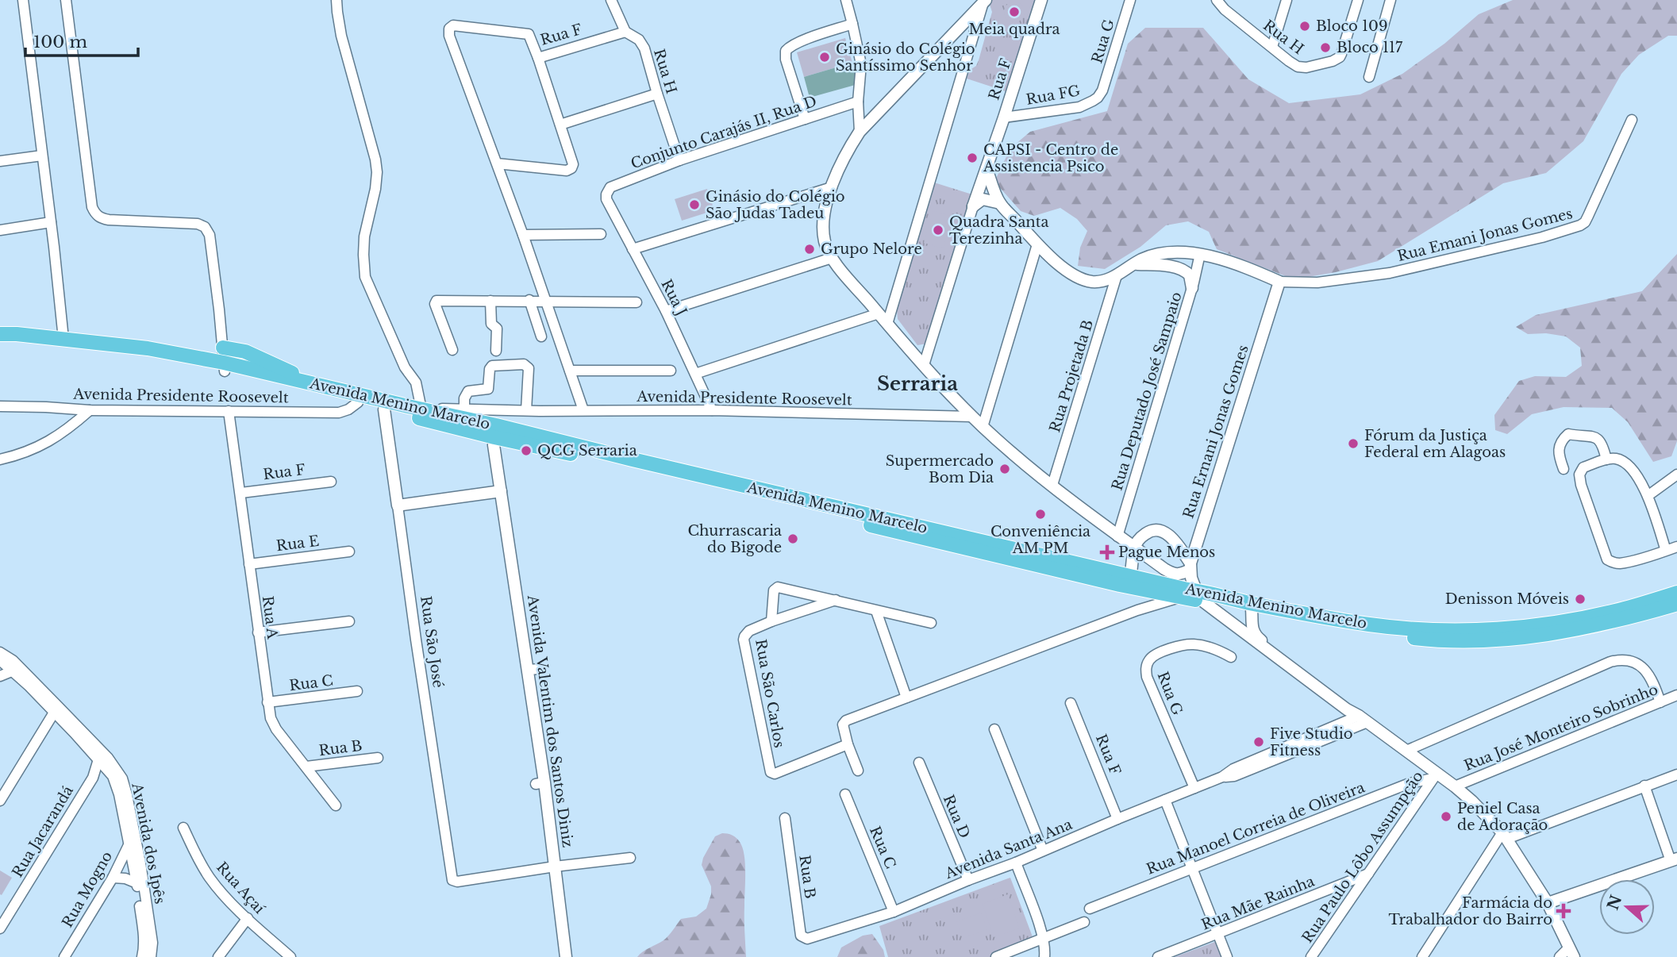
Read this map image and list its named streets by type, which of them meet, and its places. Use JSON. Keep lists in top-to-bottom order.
{
  "streets": {
    "main road": ["Avenida Menino Marcelo"],
    "street": [
      "Rua F",
      "Rua H",
      "Rua G",
      "Rua FG",
      "Conjunto Carajás II, Rua D",
      "Rua Emani Jonas Gomes",
      "Rua J",
      "Rua Projetada B",
      "Rua Deputado José Sampaio",
      "Avenida Presidente Roosevelt",
      "Rua Ernani Jonas Gomes",
      "Rua E",
      "Rua A",
      "Rua São José",
      "Rua C",
      "Rua São Carlos",
      "Avenida Valentim dos Santos Diniz",
      "Rua José Monteiro Sobrinho",
      "Rua B",
      "Rua D",
      "Rua Manoel Correia de Oliveira",
      "Rua Jacarandá",
      "Avenida dos Ipês",
      "Avenida Santa Ana",
      "Rua Paulo Lôbo Assumpção",
      "Rua Açaí",
      "Rua Mogno",
      "Rua Mãe Rainha"
    ]
  },
  "crossings": [
    ["Rua F", "Rua H"],
    ["Rua F", "Rua FG"],
    ["Rua F", "Rua A"],
    ["Rua F", "Avenida Santa Ana"],
    ["Rua H", "Conjunto Carajás II, Rua D"],
    ["Rua G", "Rua FG"],
    ["Rua G", "Avenida Santa Ana"],
    ["Conjunto Carajás II, Rua D", "Rua J"],
    ["Rua Emani Jonas Gomes", "Rua Ernani Jonas Gomes"],
    ["Rua J", "Avenida Presidente Roosevelt"],
    ["Avenida Presidente Roosevelt", "Avenida Menino Marcelo"],
    ["Avenida Presidente Roosevelt", "Rua A"],
    ["Avenida Menino Marcelo", "Rua São José"],
    ["Avenida Menino Marcelo", "Avenida Valentim dos Santos Diniz"],
    ["Rua E", "Rua A"],
    ["Rua A", "Rua C"],
    ["Rua A", "Rua B"],
    ["Rua São José", "Avenida Valentim dos Santos Diniz"],
    ["Rua C", "Avenida Santa Ana"],
    ["Rua B", "Avenida Santa Ana"],
    ["Rua D", "Avenida Santa Ana"],
    ["Rua Manoel Correia de Oliveira", "Rua Paulo Lôbo Assumpção"],
    ["Rua Jacarandá", "Avenida dos Ipês"],
    ["Avenida dos Ipês", "Rua Mogno"],
    ["Rua Paulo Lôbo Assumpção", "Rua Mãe Rainha"]
  ],
  "districts": ["Serraria"],
  "places": {
    "other": [
      "Meia quadra",
      "Bloco 109",
      "Bloco 117",
      "Ginásio do Colégio Santíssimo Senhor",
      "CAPSI - Centro de Assistencia Psico",
      "Ginásio do Colégio São Judas Tadeu",
      "Quadra Santa Terezinha",
      "Grupo Nelore",
      "Fórum da Justiça Federal em Alagoas",
      "QCG Serraria",
      "Supermercado Bom Dia",
      "Conveniência AM PM",
      "Churrascaria do Bigode",
      "Denisson Móveis",
      "Five Studio Fitness",
      "Peniel Casa de Adoração"
    ],
    "health": ["Pague Menos", "Farmácia do Trabalhador do Bairro"]
  },
  "scale_bar": "100 m",
  "north": "left"
}
